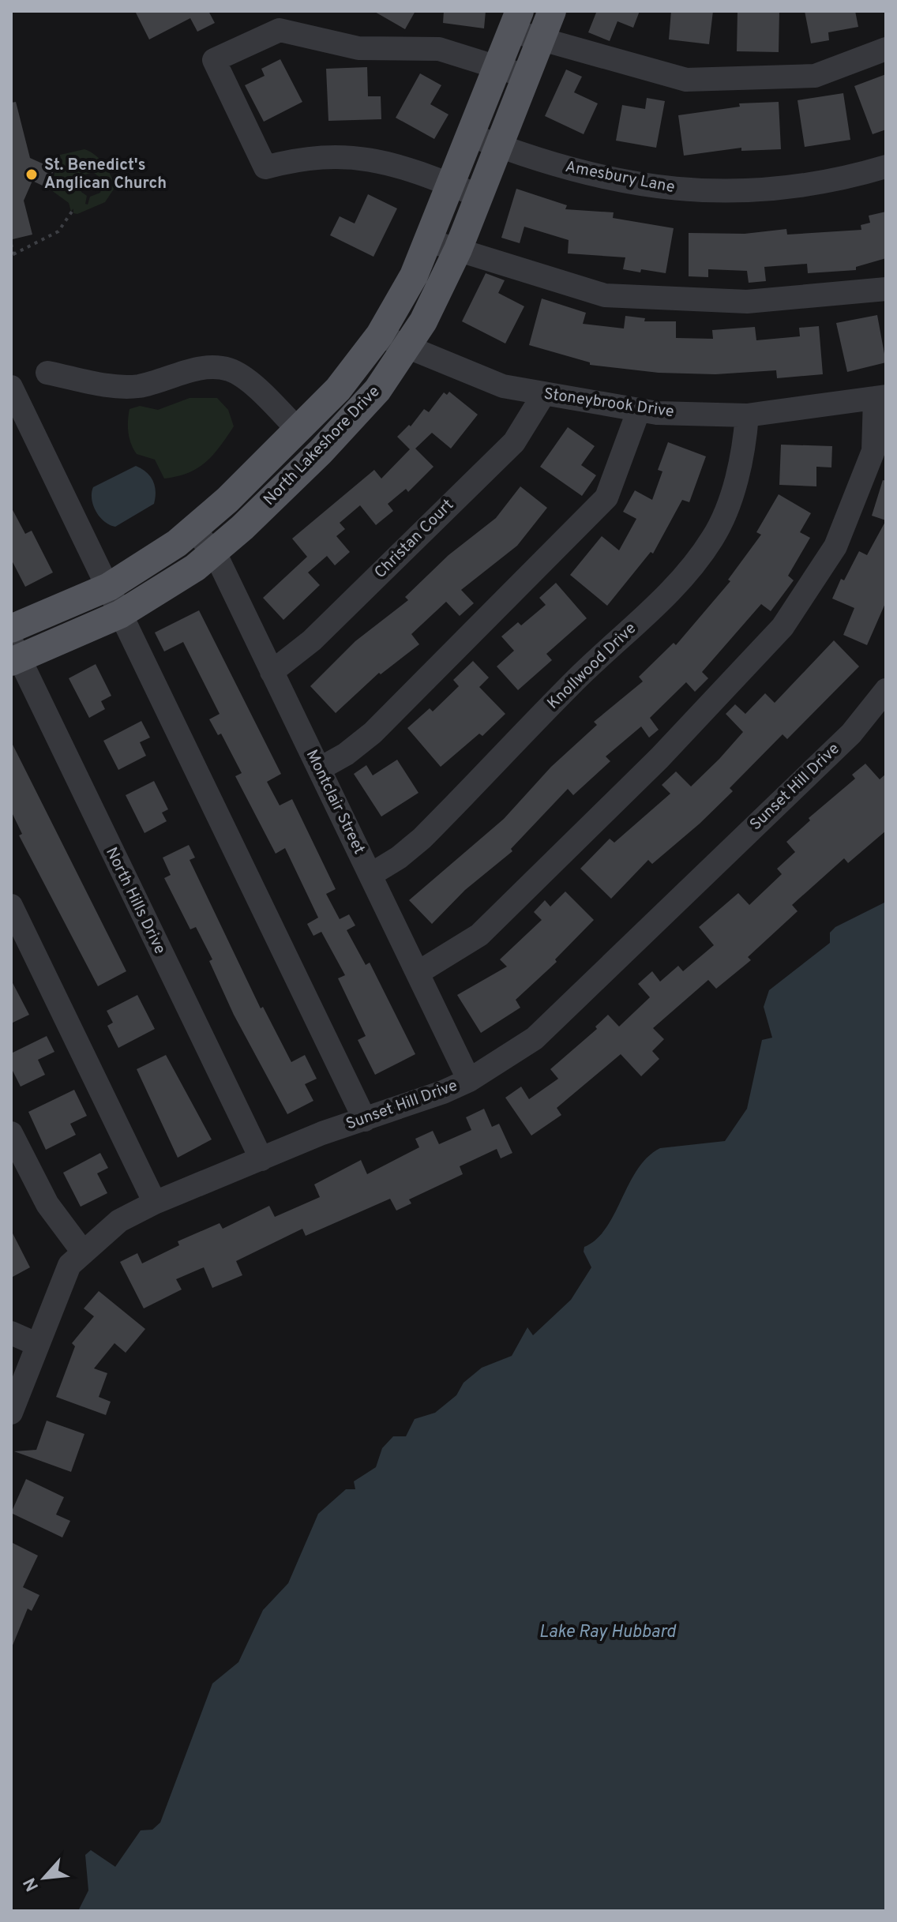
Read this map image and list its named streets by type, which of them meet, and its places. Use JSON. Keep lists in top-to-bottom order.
{
  "streets": {
    "main road": ["North Lakeshore Drive"],
    "street": [
      "Amesbury Lane",
      "Stoneybrook Drive",
      "Christan Court",
      "Knollwood Drive",
      "Sunset Hill Drive",
      "Montclair Street",
      "North Hills Drive"
    ]
  },
  "crossings": [
    ["Amesbury Lane", "North Lakeshore Drive"],
    ["Stoneybrook Drive", "North Lakeshore Drive"],
    ["Stoneybrook Drive", "Christan Court"],
    ["Stoneybrook Drive", "Knollwood Drive"],
    ["North Lakeshore Drive", "Montclair Street"],
    ["North Lakeshore Drive", "North Hills Drive"],
    ["Christan Court", "Montclair Street"],
    ["Knollwood Drive", "Montclair Street"],
    ["Sunset Hill Drive", "Montclair Street"],
    ["Sunset Hill Drive", "North Hills Drive"]
  ],
  "water": ["Lake Ray Hubbard"],
  "places": ["St. Benedict's Anglican Church"],
  "north": "bottom left"
}
